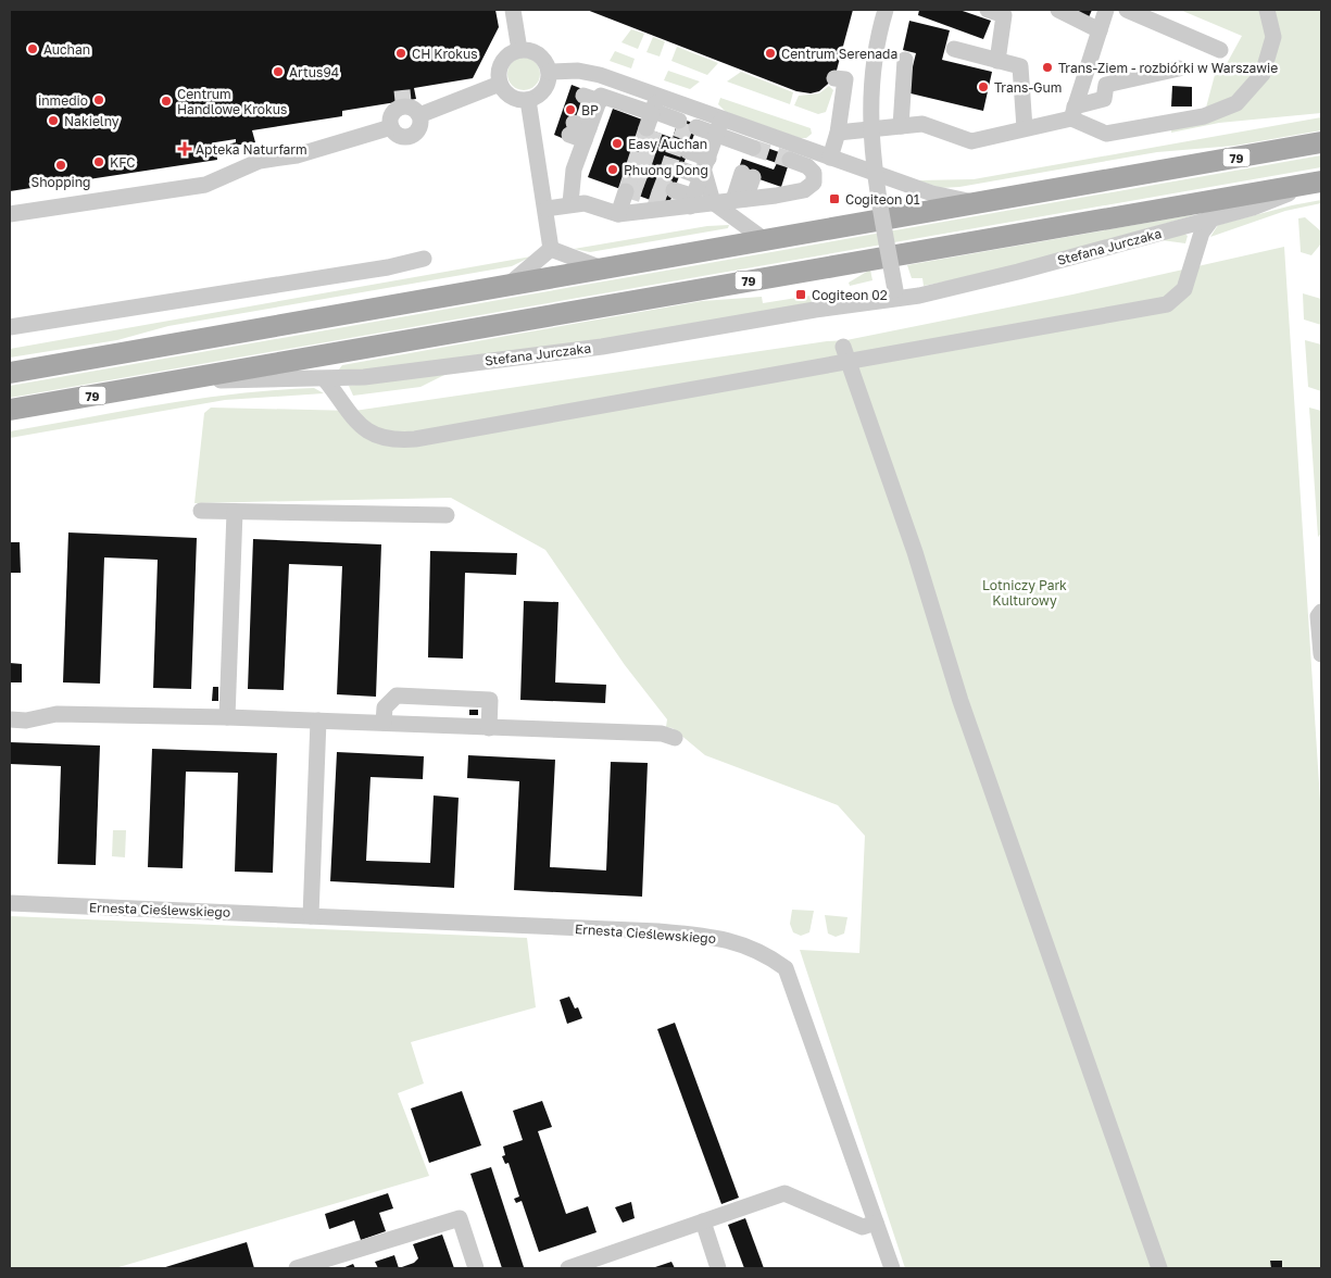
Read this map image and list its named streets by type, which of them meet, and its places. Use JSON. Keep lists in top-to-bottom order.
{
  "streets": {
    "main road": ["79"],
    "street": ["Stefana Jurczaka", "Ernesta Cieślewskiego"]
  },
  "crossings": [
    ["79", "Stefana Jurczaka"]
  ],
  "parks": ["Lotniczy Park Kulturowy"],
  "places": {
    "other": [
      "Auchan",
      "CH Krokus",
      "Centrum Serenada",
      "Trans-Ziem - rozbiórki w Warszawie",
      "Artus94",
      "Trans-Gum",
      "inmedio",
      "Centrum Handlowe Krokus",
      "BP",
      "Nakielny",
      "Easy Auchan",
      "KFC",
      "Shopping",
      "Phuong Dong"
    ],
    "health": ["Apteka Naturfarm"],
    "transit": ["Cogiteon 01", "Cogiteon 02"]
  }
}
